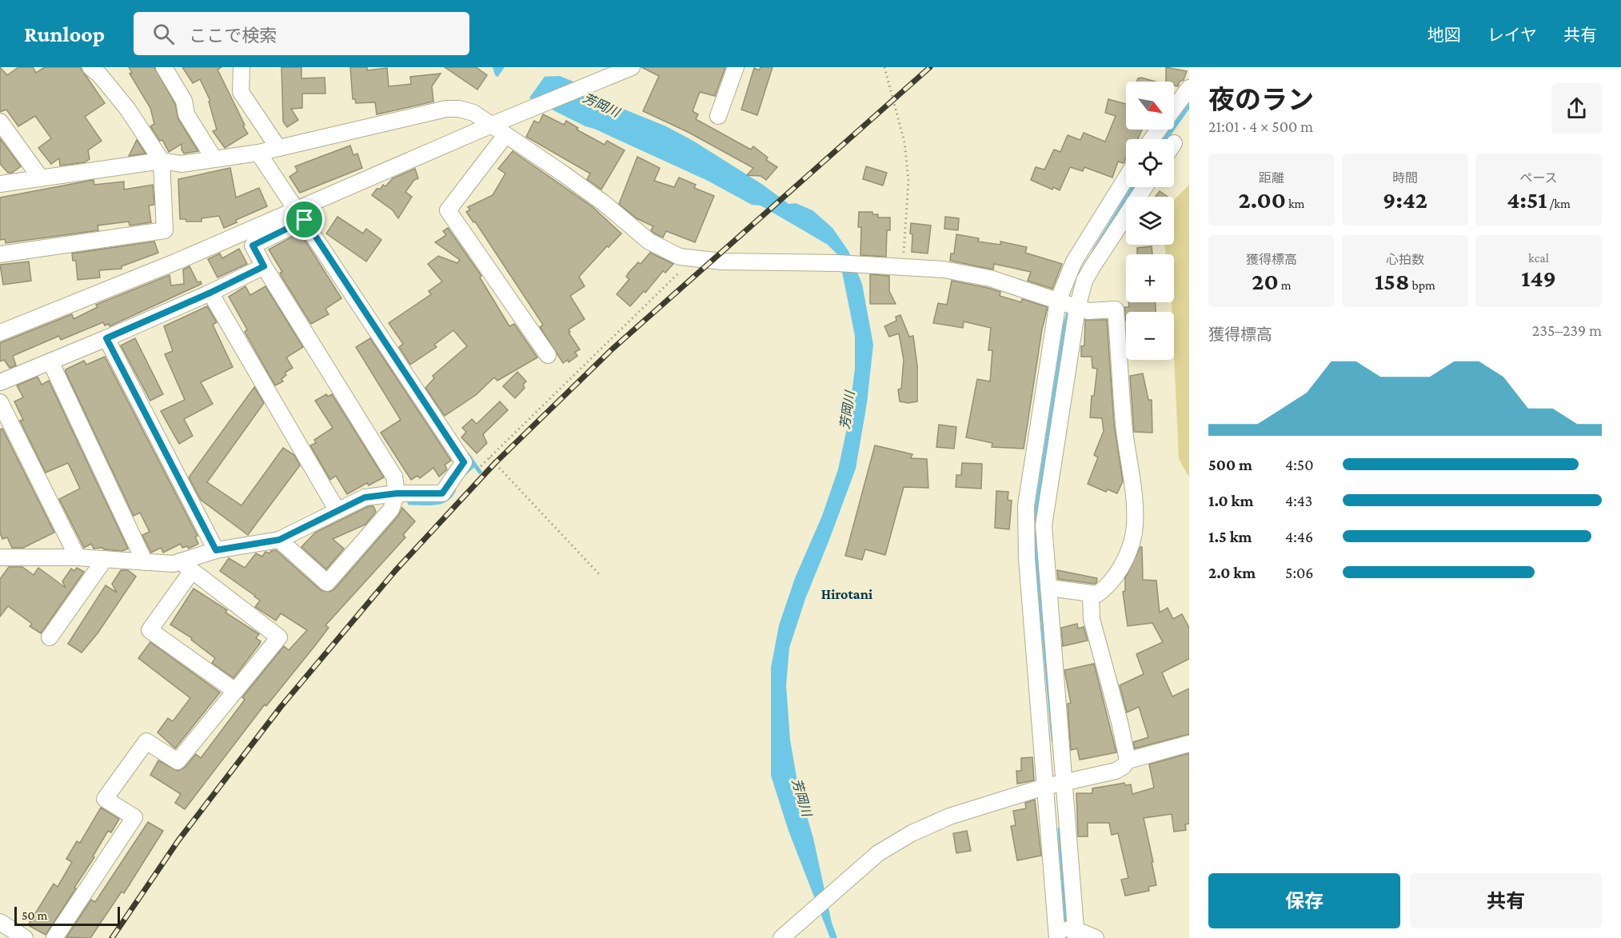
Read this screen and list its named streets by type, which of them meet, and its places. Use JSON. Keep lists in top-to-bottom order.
{
  "districts": ["Hirotani"],
  "water": ["芳岡川"],
  "scale_bar": "50 m",
  "north": "bottom right",
  "page": {
    "header": "Runloop",
    "search": "ここで検索",
    "nav": ["地図", "レイヤ", "共有"],
    "heading": ["夜のラン", "21:01 · 4 × 500 m"],
    "map_buttons": ["+", "−"],
    "stats": [
      ["距離", "2.00 km"],
      ["時間", "9:42"],
      ["ペース", "4:51 /km"],
      ["獲得標高", "20 m"],
      ["心拍数", "158 bpm"],
      ["kcal", "149"]
    ],
    "chart": ["獲得標高", "235–239 m"],
    "list": [
      {
        "name": "500 m",
        "note": "4:50"
      },
      {
        "name": "1.0 km",
        "note": "4:43"
      },
      {
        "name": "1.5 km",
        "note": "4:46"
      },
      {
        "name": "2.0 km",
        "note": "5:06"
      }
    ],
    "buttons": ["保存", "共有"],
    "scale": "50 m"
  }
}
